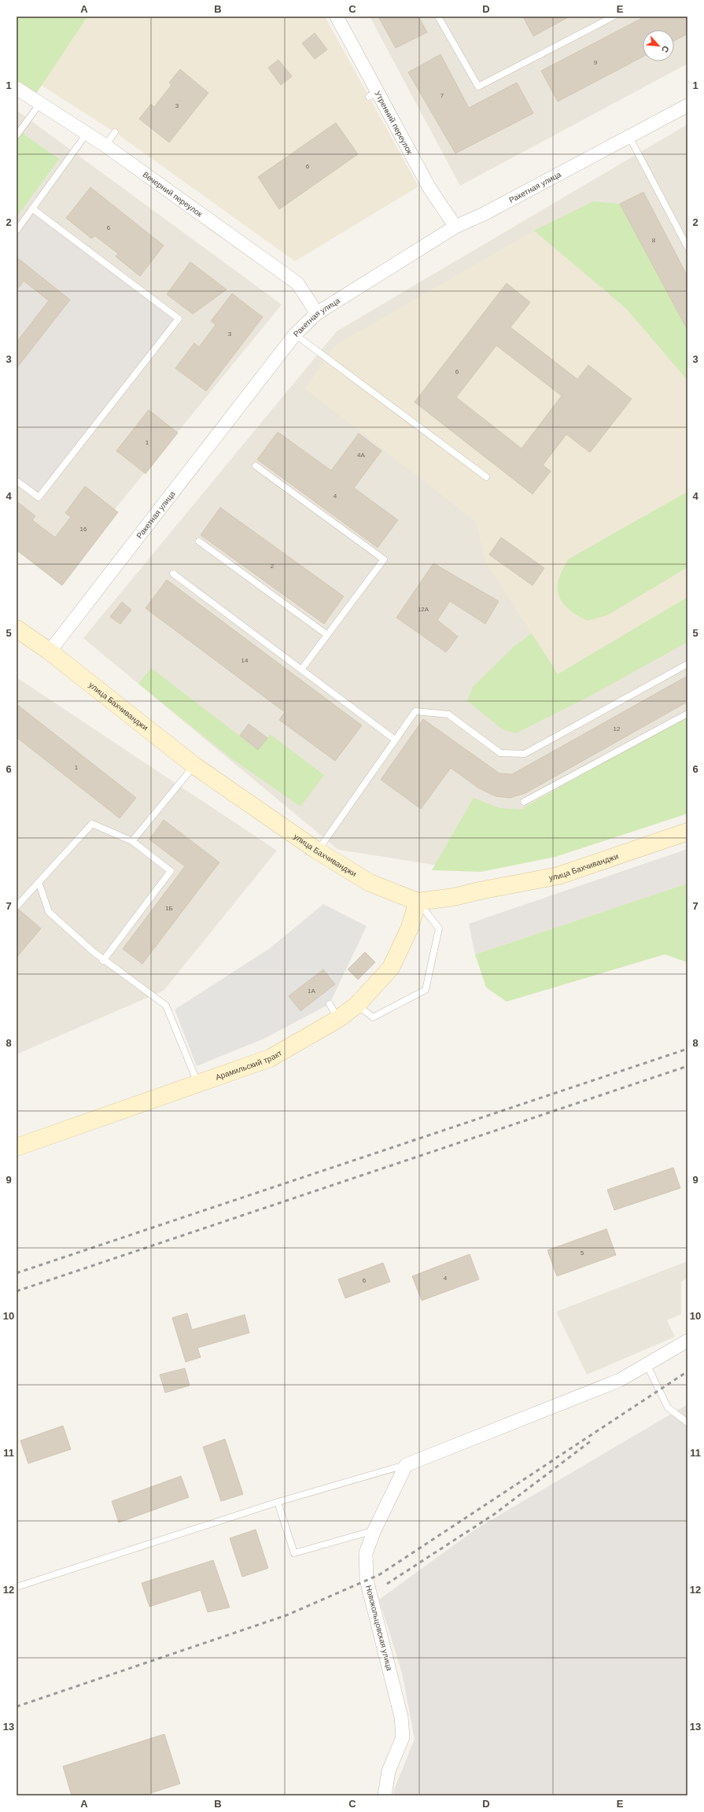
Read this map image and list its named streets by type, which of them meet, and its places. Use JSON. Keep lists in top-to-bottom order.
{
  "streets": {
    "main road": ["улица Бахчиванджи", "Арамильский тракт"],
    "street": [
      "Утренний переулок",
      "Ракетная улица",
      "Вечерний переулок",
      "Новокольцовская улица"
    ]
  },
  "crossings": [
    ["Утренний переулок", "Ракетная улица"],
    ["Ракетная улица", "Вечерний переулок"],
    ["Ракетная улица", "улица Бахчиванджи"],
    ["улица Бахчиванджи", "Арамильский тракт"]
  ],
  "house_numbers": [
    "9",
    "7",
    "3",
    "6",
    "6",
    "8",
    "3",
    "6",
    "1",
    "4А",
    "4",
    "16",
    "2",
    "12А",
    "14",
    "12",
    "1",
    "1Б",
    "1А",
    "5",
    "4",
    "6"
  ],
  "north": "bottom right",
  "grid": {
    "columns": [
      "A",
      "B",
      "C",
      "D",
      "E"
    ],
    "rows": [
      "1",
      "2",
      "3",
      "4",
      "5",
      "6",
      "7",
      "8",
      "9",
      "10",
      "11",
      "12",
      "13"
    ]
  }
}
